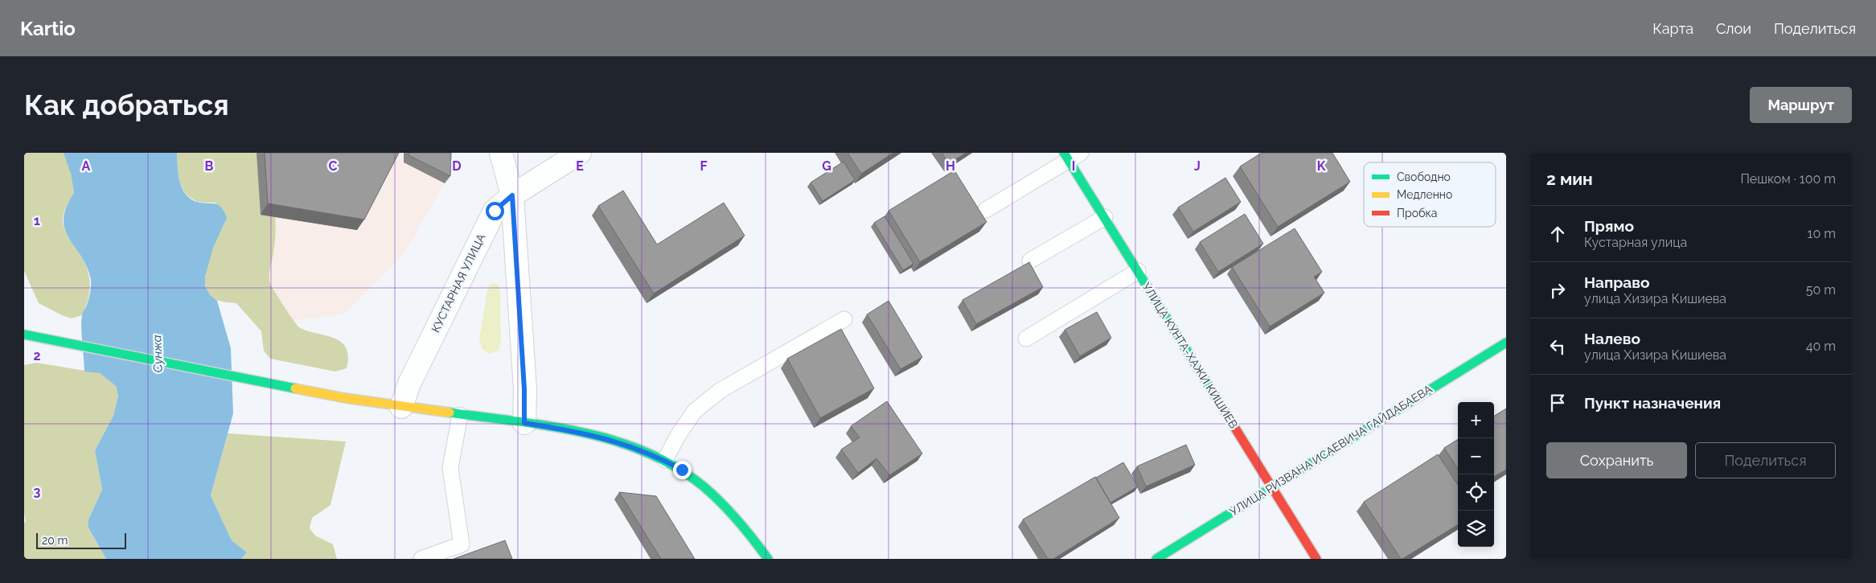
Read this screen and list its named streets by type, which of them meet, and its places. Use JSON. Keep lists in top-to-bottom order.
{
  "streets": {
    "street": ["КУСТАРНАЯ УЛИЦА", "УЛИЦА КУНТА-ХАЖИ КИШИЕВ", "УЛИЦА РИЗВАНА ИСАЕВИЧА ГАЙДАБАЕВА"]
  },
  "crossings": [
    ["УЛИЦА КУНТА-ХАЖИ КИШИЕВ", "УЛИЦА РИЗВАНА ИСАЕВИЧА ГАЙДАБАЕВА"]
  ],
  "water": ["Сунжа"],
  "legend": ["Свободно", "Медленно", "Пробка"],
  "scale_bar": "20 m",
  "page": {
    "header": "Kartio",
    "nav": ["Карта", "Слои", "Поделиться"],
    "buttons": [
      "Маршрут",
      ["Сохранить", "Поделиться"]
    ],
    "title": "Как добраться",
    "heading": ["2 мин", "Пешком · 100 m"],
    "list": [
      ["Прямо", "Кустарная улица", "10 m"],
      ["Направо", "улица Хизира Кишиева", "50 m"],
      ["Налево", "улица Хизира Кишиева", "40 m"],
      "Пункт назначения"
    ],
    "map_buttons": ["+", "−"],
    "scale": "20 m"
  },
  "grid": {
    "columns": [
      "A",
      "B",
      "C",
      "D",
      "E",
      "F",
      "G",
      "H",
      "I",
      "J",
      "K"
    ],
    "rows": ["1", "2", "3"]
  }
}
